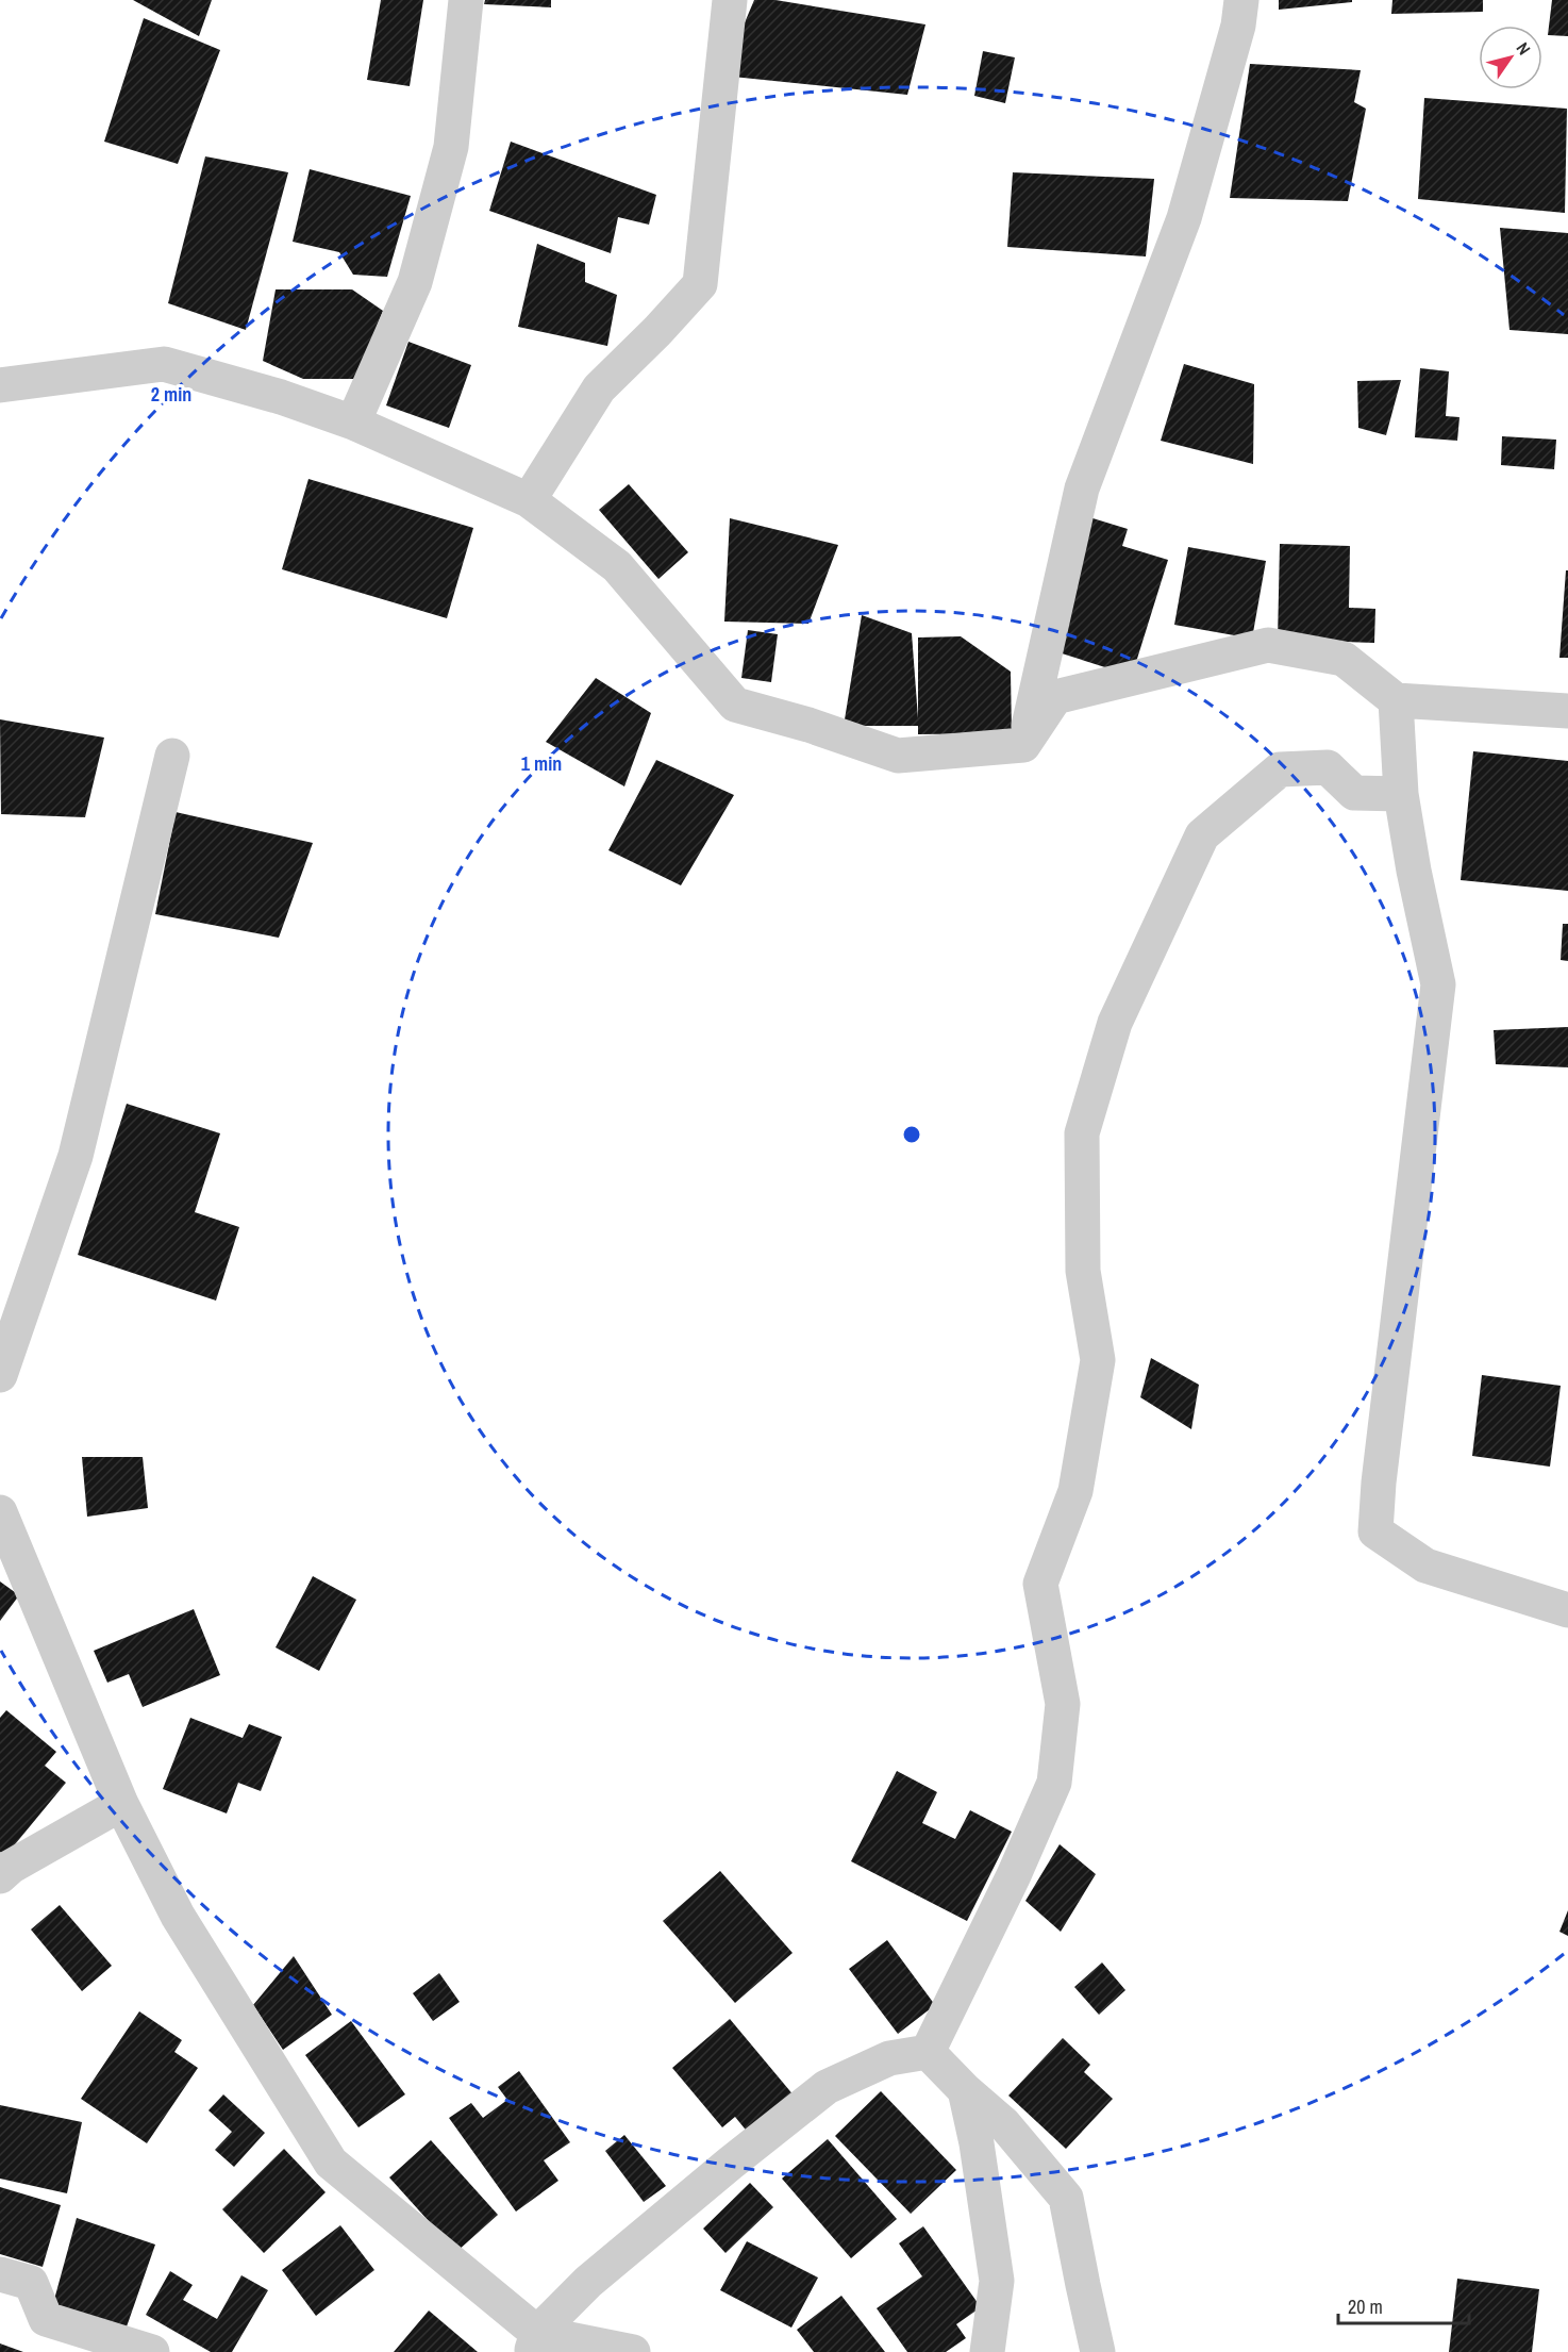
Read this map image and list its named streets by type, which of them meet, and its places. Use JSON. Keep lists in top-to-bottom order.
{
  "scale_bar": "20 m",
  "north": "top right",
  "rings": ["2 min", "1 min"]
}
